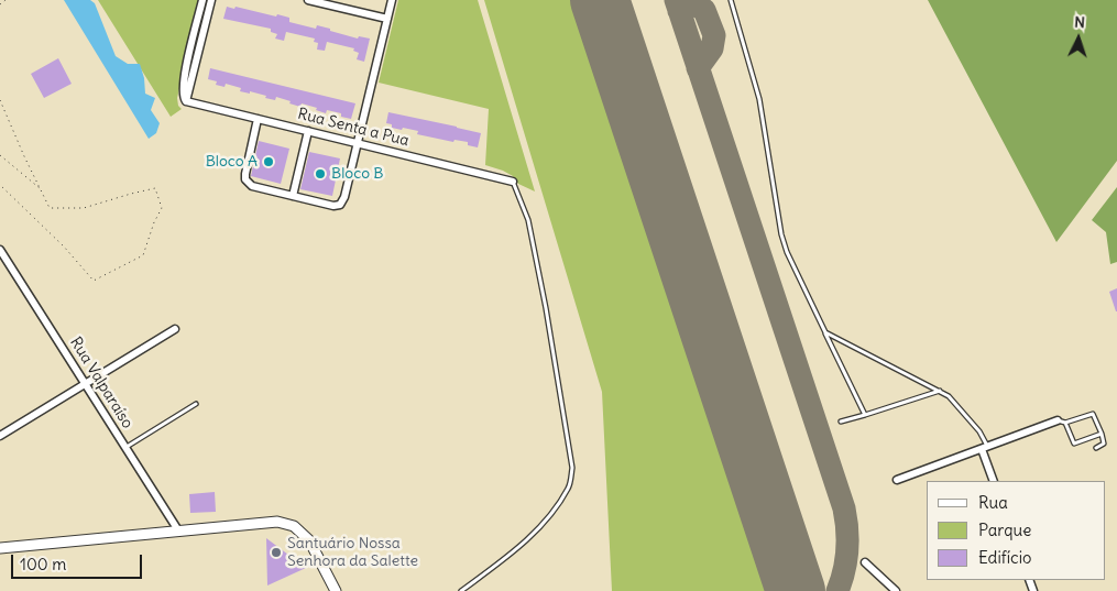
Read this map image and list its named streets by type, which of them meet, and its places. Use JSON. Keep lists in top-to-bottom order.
{
  "streets": {
    "street": ["Rua Senta a Pua", "Rua Valparaíso"]
  },
  "places": ["Bloco A", "Bloco B", "Santuário Nossa Senhora da Salette"],
  "legend": ["Rua", "Parque", "Edifício"],
  "scale_bar": "100 m",
  "north": "top"
}
